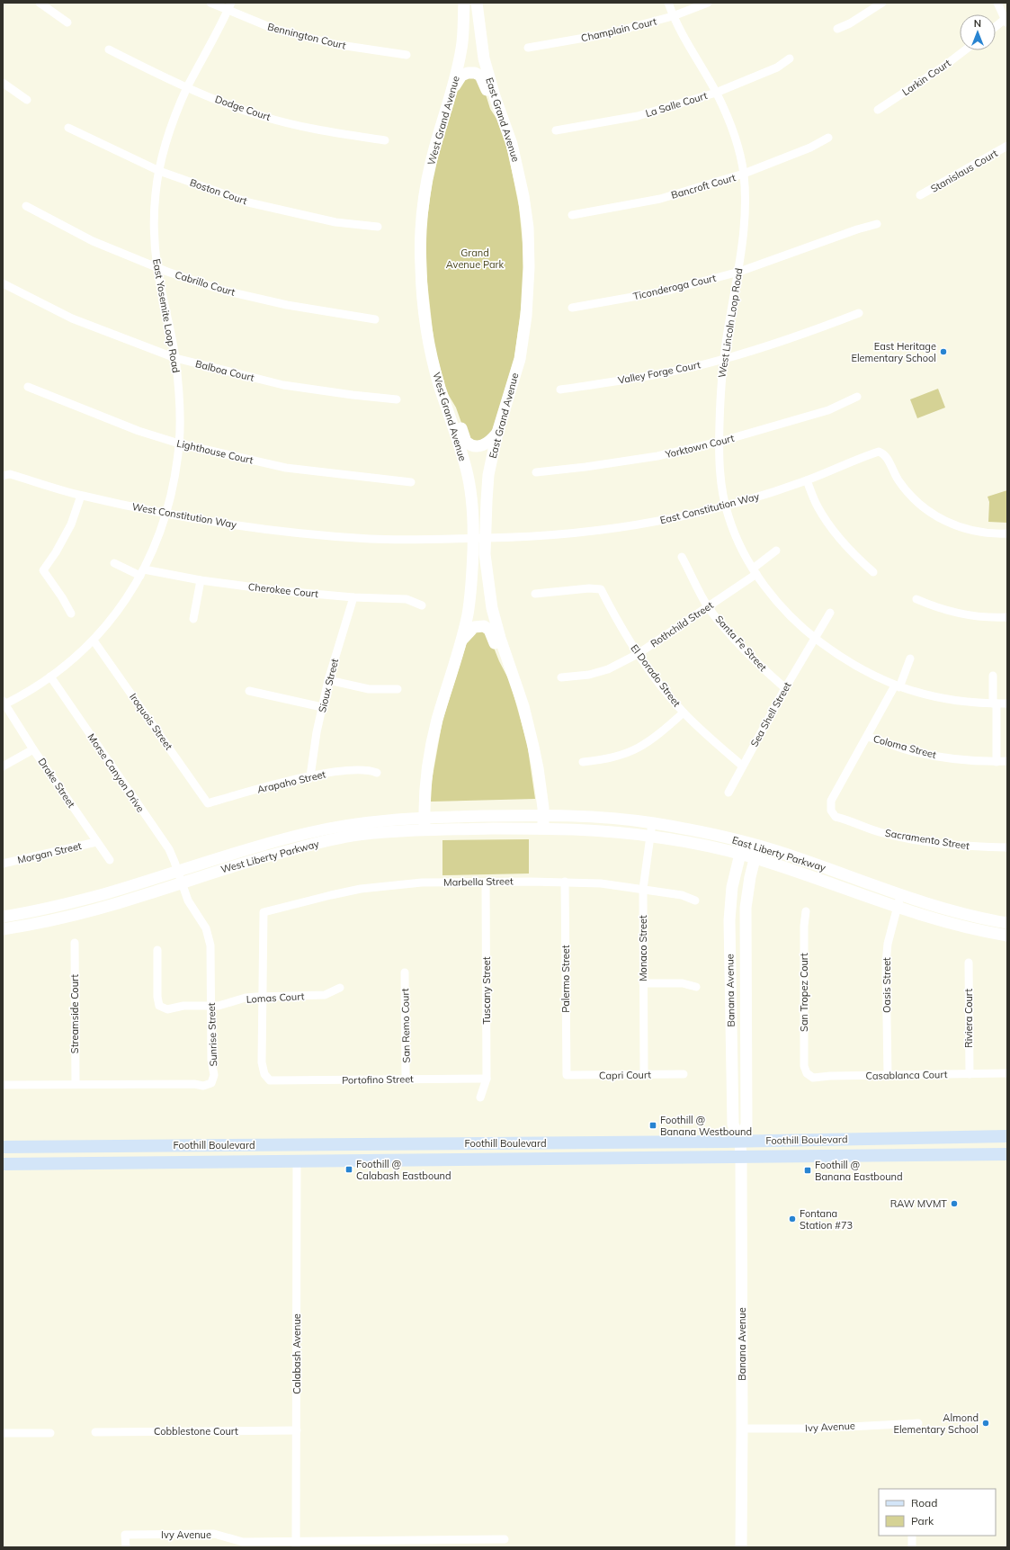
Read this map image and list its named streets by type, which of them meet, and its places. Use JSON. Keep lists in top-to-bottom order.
{
  "streets": {
    "main road": ["Foothill Boulevard"],
    "street": [
      "Champlain Court",
      "Bennington Court",
      "Larkin Court",
      "La Salle Court",
      "Dodge Court",
      "East Grand Avenue",
      "West Grand Avenue",
      "Stanislaus Court",
      "Bancroft Court",
      "Boston Court",
      "Cabrillo Court",
      "Ticonderoga Court",
      "East Yosemite Loop Road",
      "West Lincoln Loop Road",
      "Balboa Court",
      "Valley Forge Court",
      "Yorktown Court",
      "Lighthouse Court",
      "East Constitution Way",
      "West Constitution Way",
      "Cherokee Court",
      "Rothchild Street",
      "Santa Fe Street",
      "El Dorado Street",
      "Sioux Street",
      "Sea Shell Street",
      "Iroquois Street",
      "Coloma Street",
      "Morse Canyon Drive",
      "Arapaho Street",
      "Drake Street",
      "Sacramento Street",
      "Morgan Street",
      "East Liberty Parkway",
      "West Liberty Parkway",
      "Marbella Street",
      "Monaco Street",
      "Palermo Street",
      "Oasis Street",
      "Tuscany Street",
      "Banana Avenue",
      "San Tropez Court",
      "Lomas Court",
      "Streamside Court",
      "Riviera Court",
      "San Remo Court",
      "Sunrise Street",
      "Capri Court",
      "Casablanca Court",
      "Portofino Street",
      "Calabash Avenue",
      "Ivy Avenue",
      "Cobblestone Court"
    ]
  },
  "crossings": [
    ["Champlain Court", "West Lincoln Loop Road"],
    ["Bennington Court", "East Yosemite Loop Road"],
    ["La Salle Court", "West Lincoln Loop Road"],
    ["Dodge Court", "East Yosemite Loop Road"],
    ["East Grand Avenue", "East Constitution Way"],
    ["East Grand Avenue", "East Liberty Parkway"],
    ["East Grand Avenue", "West Liberty Parkway"],
    ["West Grand Avenue", "East Constitution Way"],
    ["West Grand Avenue", "West Liberty Parkway"],
    ["Bancroft Court", "West Lincoln Loop Road"],
    ["Boston Court", "East Yosemite Loop Road"],
    ["Cabrillo Court", "East Yosemite Loop Road"],
    ["Ticonderoga Court", "West Lincoln Loop Road"],
    ["East Yosemite Loop Road", "Balboa Court"],
    ["East Yosemite Loop Road", "Lighthouse Court"],
    ["East Yosemite Loop Road", "West Constitution Way"],
    ["East Yosemite Loop Road", "Cherokee Court"],
    ["East Yosemite Loop Road", "Iroquois Street"],
    ["East Yosemite Loop Road", "Morse Canyon Drive"],
    ["East Yosemite Loop Road", "Drake Street"],
    ["West Lincoln Loop Road", "Valley Forge Court"],
    ["West Lincoln Loop Road", "Yorktown Court"],
    ["West Lincoln Loop Road", "East Constitution Way"],
    ["West Lincoln Loop Road", "Rothchild Street"],
    ["West Lincoln Loop Road", "Sea Shell Street"],
    ["East Constitution Way", "West Constitution Way"],
    ["Cherokee Court", "Sioux Street"],
    ["Rothchild Street", "Santa Fe Street"],
    ["Rothchild Street", "El Dorado Street"],
    ["Santa Fe Street", "Sea Shell Street"],
    ["El Dorado Street", "Sea Shell Street"],
    ["Sioux Street", "Arapaho Street"],
    ["Iroquois Street", "Arapaho Street"],
    ["Coloma Street", "Sacramento Street"],
    ["Morse Canyon Drive", "West Liberty Parkway"],
    ["Morse Canyon Drive", "Sunrise Street"],
    ["Drake Street", "Morgan Street"],
    ["East Liberty Parkway", "West Liberty Parkway"],
    ["East Liberty Parkway", "Monaco Street"],
    ["East Liberty Parkway", "Oasis Street"],
    ["East Liberty Parkway", "Banana Avenue"],
    ["West Liberty Parkway", "Sunrise Street"],
    ["Marbella Street", "Monaco Street"],
    ["Marbella Street", "Palermo Street"],
    ["Marbella Street", "Tuscany Street"],
    ["Marbella Street", "Lomas Court"],
    ["Marbella Street", "Portofino Street"],
    ["Monaco Street", "Capri Court"],
    ["Palermo Street", "Capri Court"],
    ["Oasis Street", "Casablanca Court"],
    ["Tuscany Street", "Portofino Street"],
    ["Banana Avenue", "Foothill Boulevard"],
    ["Banana Avenue", "Ivy Avenue"],
    ["San Tropez Court", "Casablanca Court"],
    ["Lomas Court", "Sunrise Street"],
    ["Lomas Court", "Portofino Street"],
    ["Streamside Court", "Sunrise Street"],
    ["Riviera Court", "Casablanca Court"],
    ["San Remo Court", "Portofino Street"],
    ["Foothill Boulevard", "Calabash Avenue"],
    ["Calabash Avenue", "Ivy Avenue"],
    ["Calabash Avenue", "Cobblestone Court"]
  ],
  "parks": ["Grand Avenue Park"],
  "places": {
    "other": [
      "East Heritage Elementary School",
      "RAW MVMT",
      "Fontana Station #73",
      "Almond Elementary School"
    ],
    "transit": ["Foothill @ Banana Westbound", "Foothill @ Calabash Eastbound", "Foothill @ Banana Eastbound"]
  },
  "legend": ["Road", "Park"],
  "north": "top"
}
